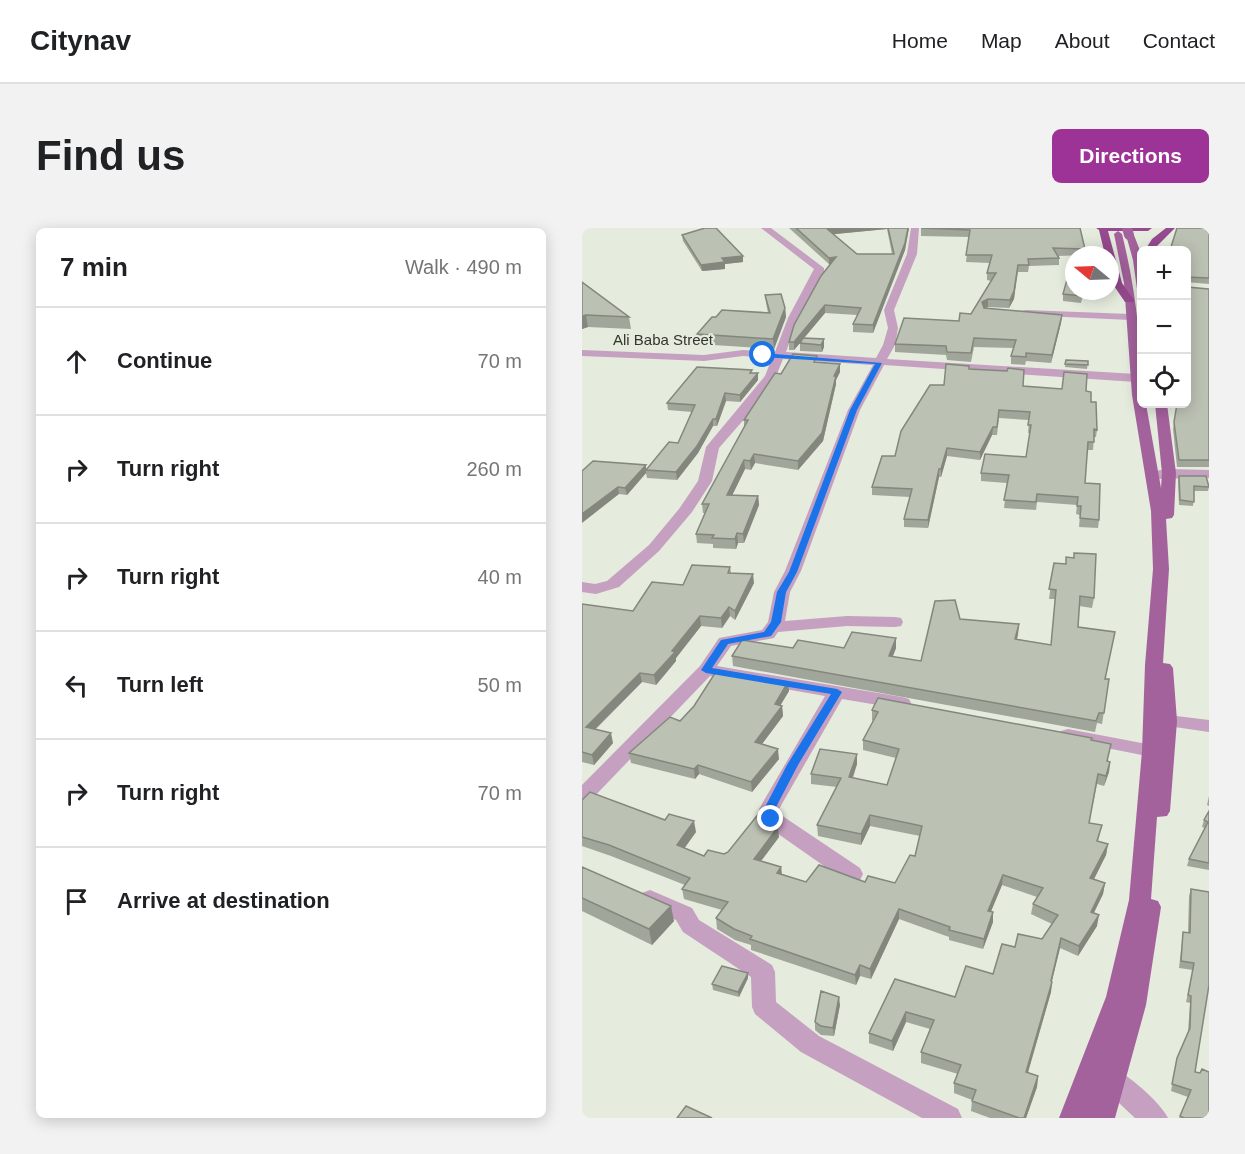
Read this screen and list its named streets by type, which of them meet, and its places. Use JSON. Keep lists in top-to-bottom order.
{
  "streets": {
    "street": ["Ali Baba Street"]
  },
  "north": "left",
  "page": {
    "header": "Citynav",
    "nav": [
      "Home",
      "Map",
      "About",
      "Contact"
    ],
    "buttons": "Directions",
    "title": "Find us",
    "heading": ["7 min", "Walk · 490 m"],
    "map_buttons": ["+", "−"],
    "list": [
      ["Continue", "70 m"],
      ["Turn right", "260 m"],
      ["Turn right", "40 m"],
      ["Turn left", "50 m"],
      ["Turn right", "70 m"],
      "Arrive at destination"
    ]
  }
}
